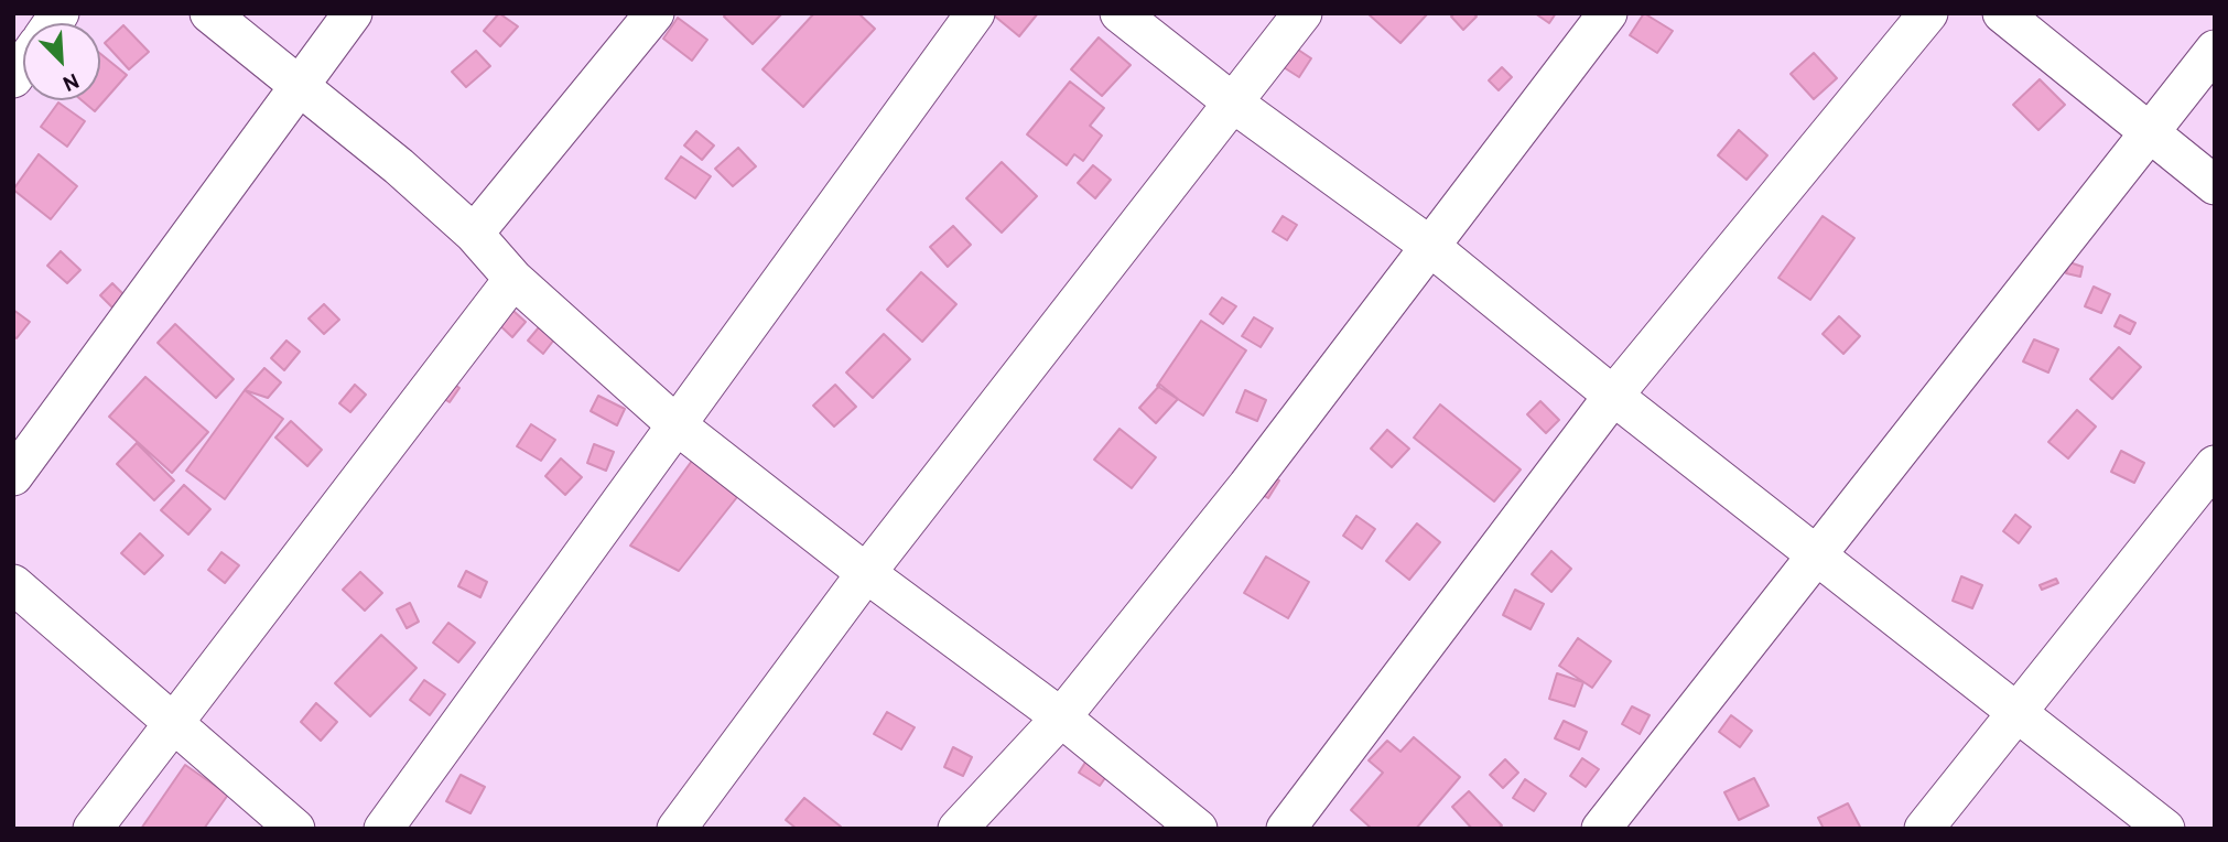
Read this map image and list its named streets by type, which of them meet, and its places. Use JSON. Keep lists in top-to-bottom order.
{
  "north": "bottom right"
}
